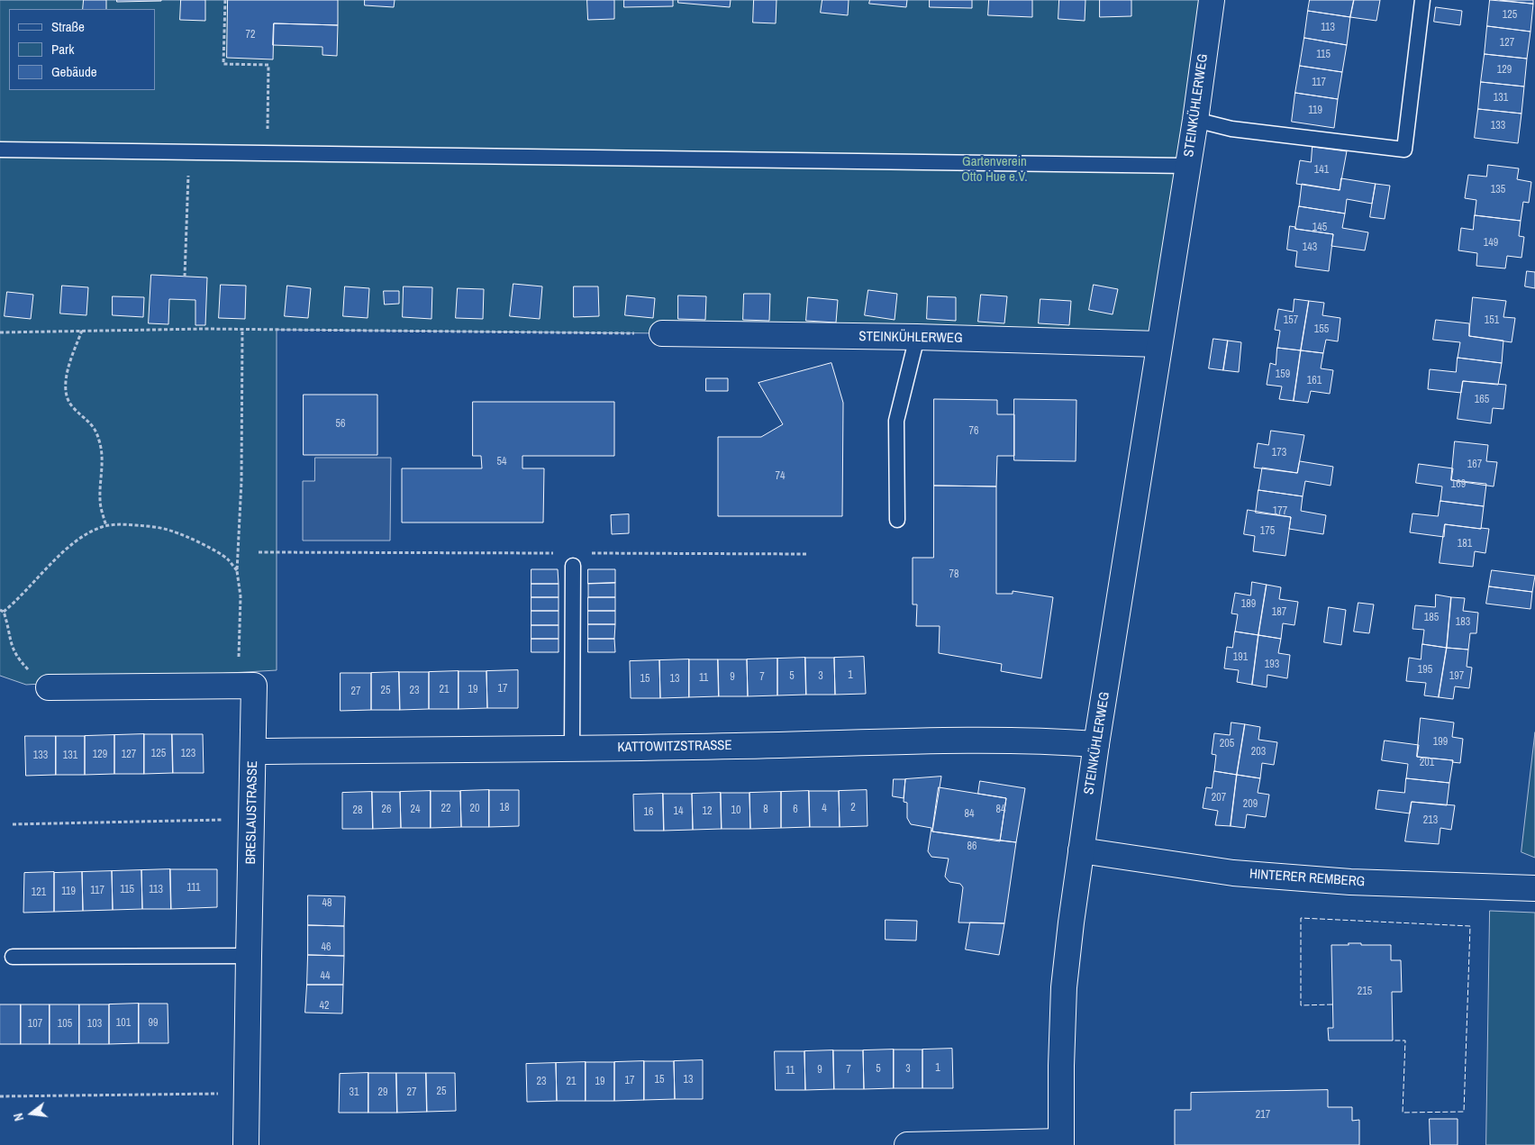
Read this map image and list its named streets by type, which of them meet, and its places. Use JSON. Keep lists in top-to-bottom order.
{
  "streets": {
    "street": [
      "STEINKÜHLERWEG",
      "KATTOWITZSTRASSE",
      "BRESLAUSTRASSE",
      "HINTERER REMBERG"
    ]
  },
  "crossings": [
    ["STEINKÜHLERWEG", "KATTOWITZSTRASSE"],
    ["STEINKÜHLERWEG", "HINTERER REMBERG"],
    ["KATTOWITZSTRASSE", "BRESLAUSTRASSE"]
  ],
  "parks": ["Gartenverein Otto Hue e.V."],
  "house_numbers": [
    "125",
    "113",
    "72",
    "127",
    "115",
    "129",
    "117",
    "131",
    "119",
    "133",
    "141",
    "135",
    "145",
    "149",
    "143",
    "157",
    "151",
    "155",
    "159",
    "161",
    "165",
    "56",
    "76",
    "173",
    "54",
    "167",
    "74",
    "169",
    "177",
    "175",
    "181",
    "78",
    "189",
    "187",
    "185",
    "183",
    "191",
    "193",
    "195",
    "1",
    "5",
    "3",
    "197",
    "9",
    "7",
    "11",
    "15",
    "13",
    "17",
    "21",
    "19",
    "25",
    "23",
    "27",
    "199",
    "205",
    "203",
    "125",
    "123",
    "129",
    "127",
    "133",
    "131",
    "201",
    "207",
    "209",
    "18",
    "2",
    "22",
    "20",
    "4",
    "26",
    "24",
    "8",
    "6",
    "84",
    "28",
    "10",
    "14",
    "12",
    "16",
    "84",
    "213",
    "86",
    "111",
    "115",
    "113",
    "117",
    "119",
    "121",
    "48",
    "46",
    "44",
    "215",
    "42",
    "101",
    "99",
    "107",
    "105",
    "103",
    "1",
    "5",
    "3",
    "9",
    "7",
    "11",
    "15",
    "13",
    "17",
    "23",
    "21",
    "19",
    "25",
    "31",
    "29",
    "27",
    "217"
  ],
  "legend": ["Straße", "Park", "Gebäude"],
  "north": "left"
}
